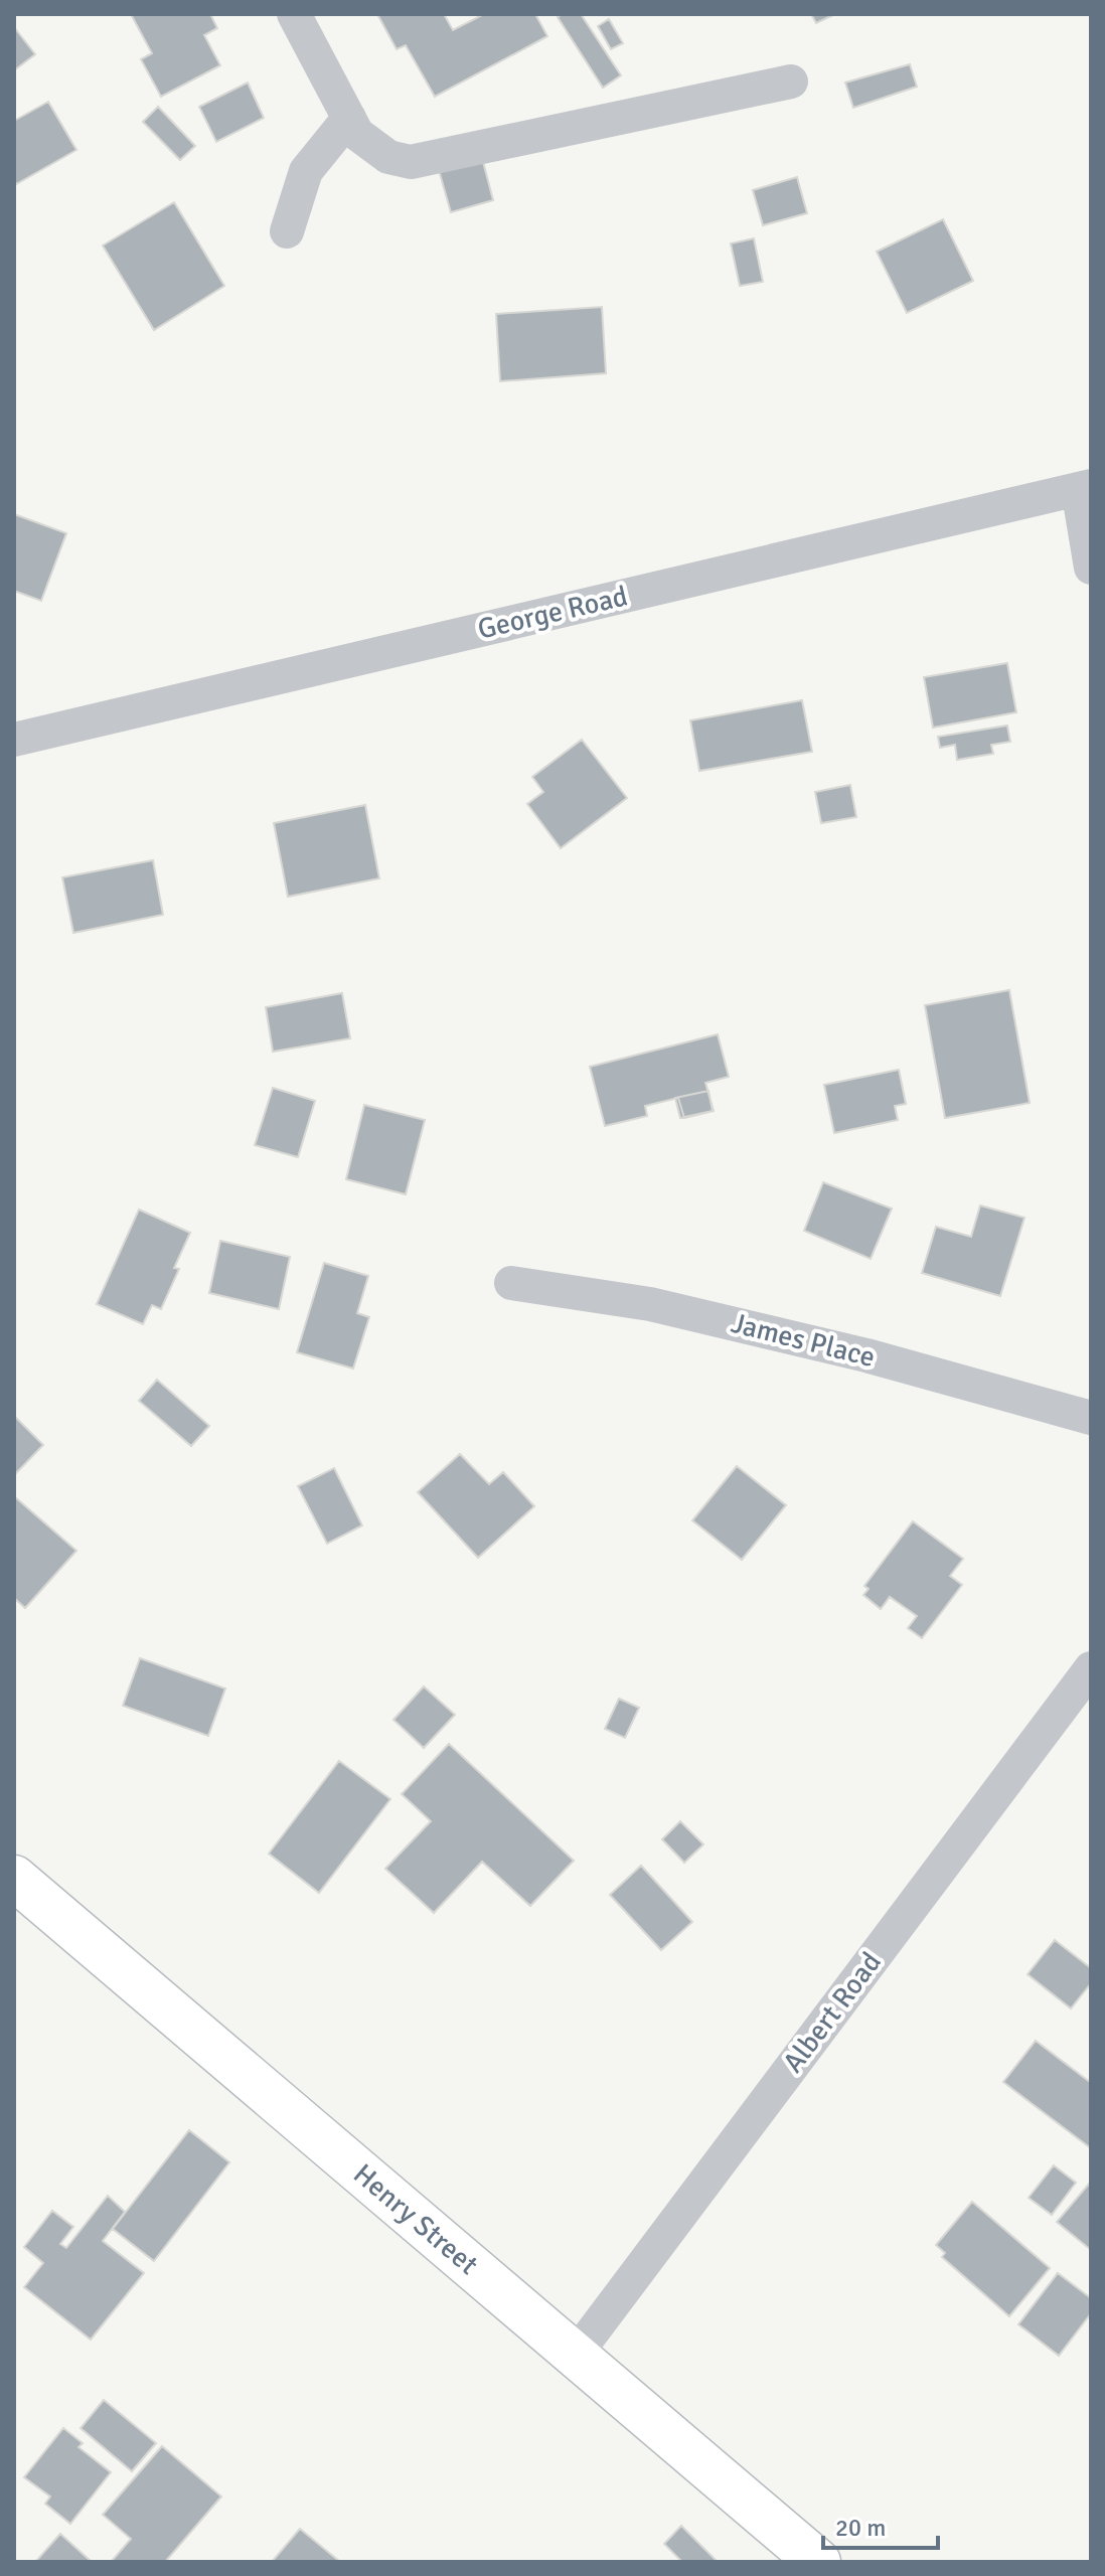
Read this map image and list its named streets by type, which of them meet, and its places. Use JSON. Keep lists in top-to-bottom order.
{
  "streets": {
    "street": [
      "George Road",
      "James Place",
      "Albert Road",
      "Henry Street"
    ]
  },
  "crossings": [
    ["Albert Road", "Henry Street"]
  ],
  "scale_bar": "20 m"
}
